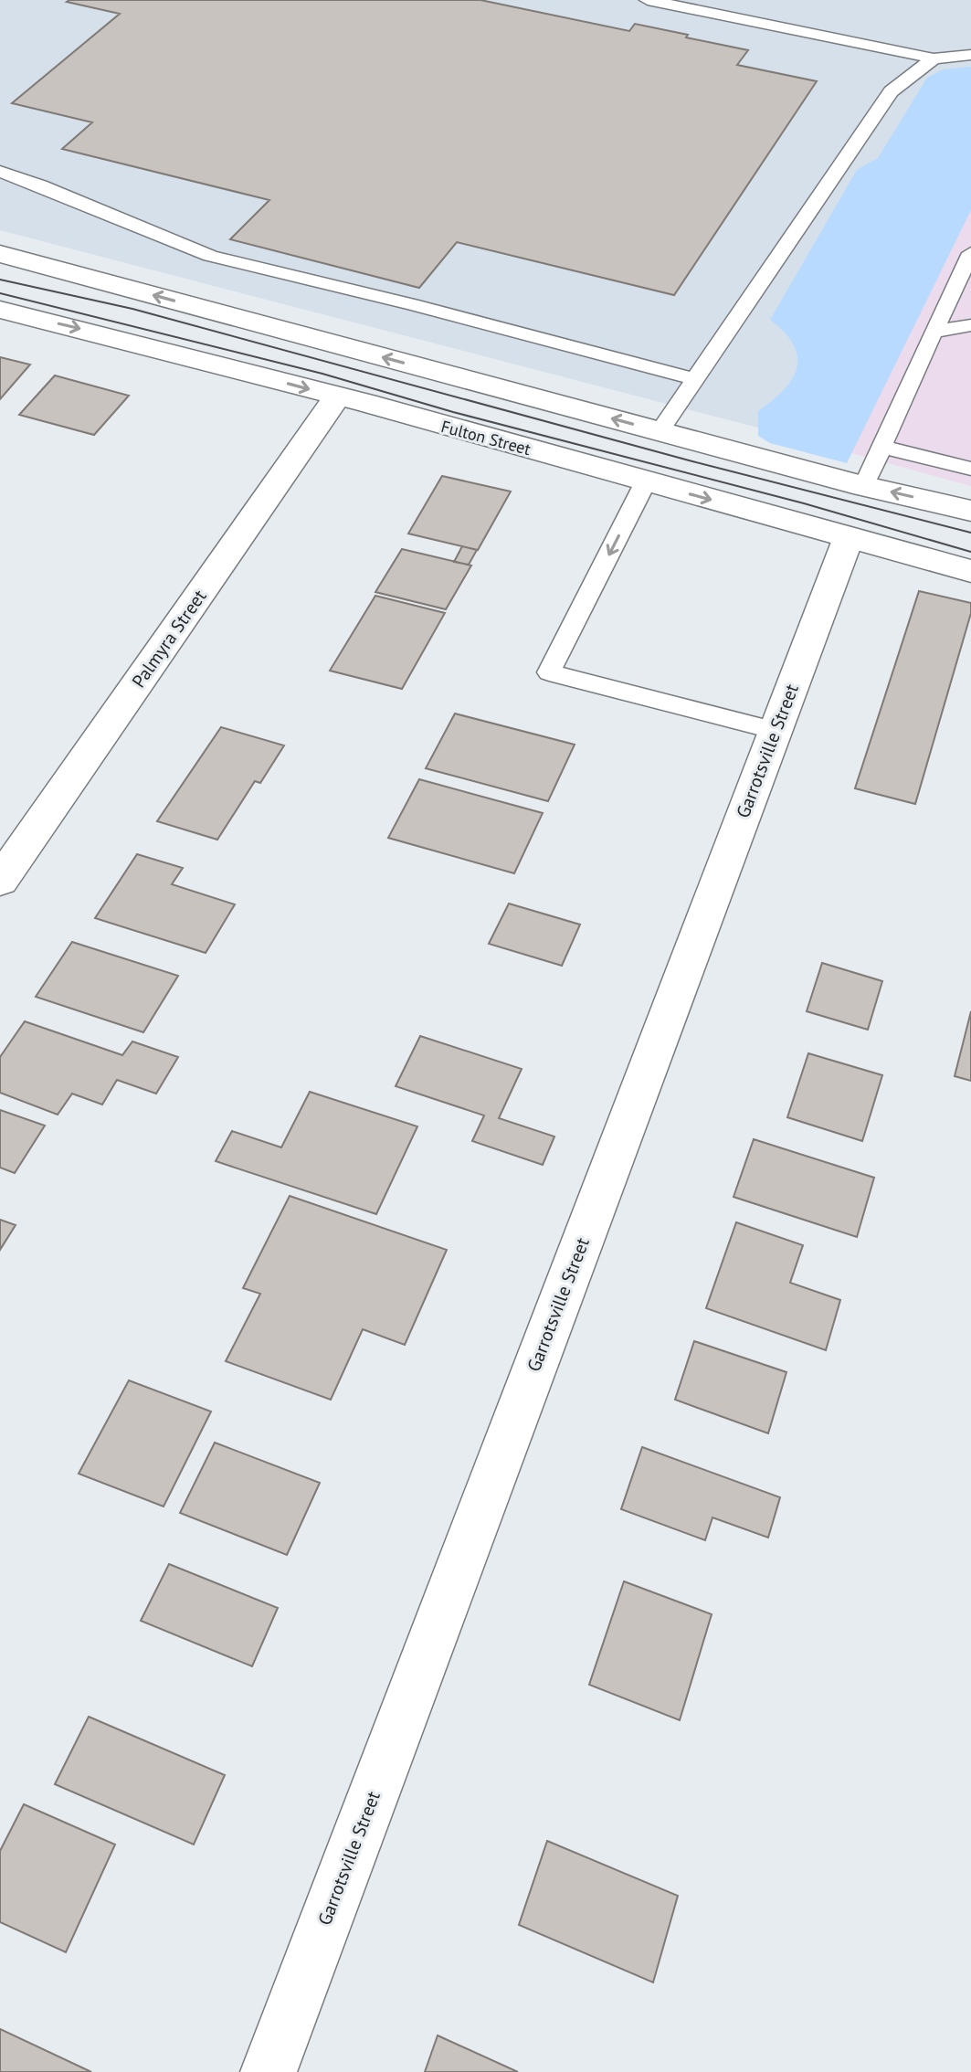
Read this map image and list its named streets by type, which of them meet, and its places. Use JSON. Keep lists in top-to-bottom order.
{
  "streets": {
    "main road": ["Fulton Street", "Palmyra Street", "Garrotsville Street"]
  },
  "crossings": [
    ["Fulton Street", "Palmyra Street"],
    ["Fulton Street", "Garrotsville Street"]
  ]
}
